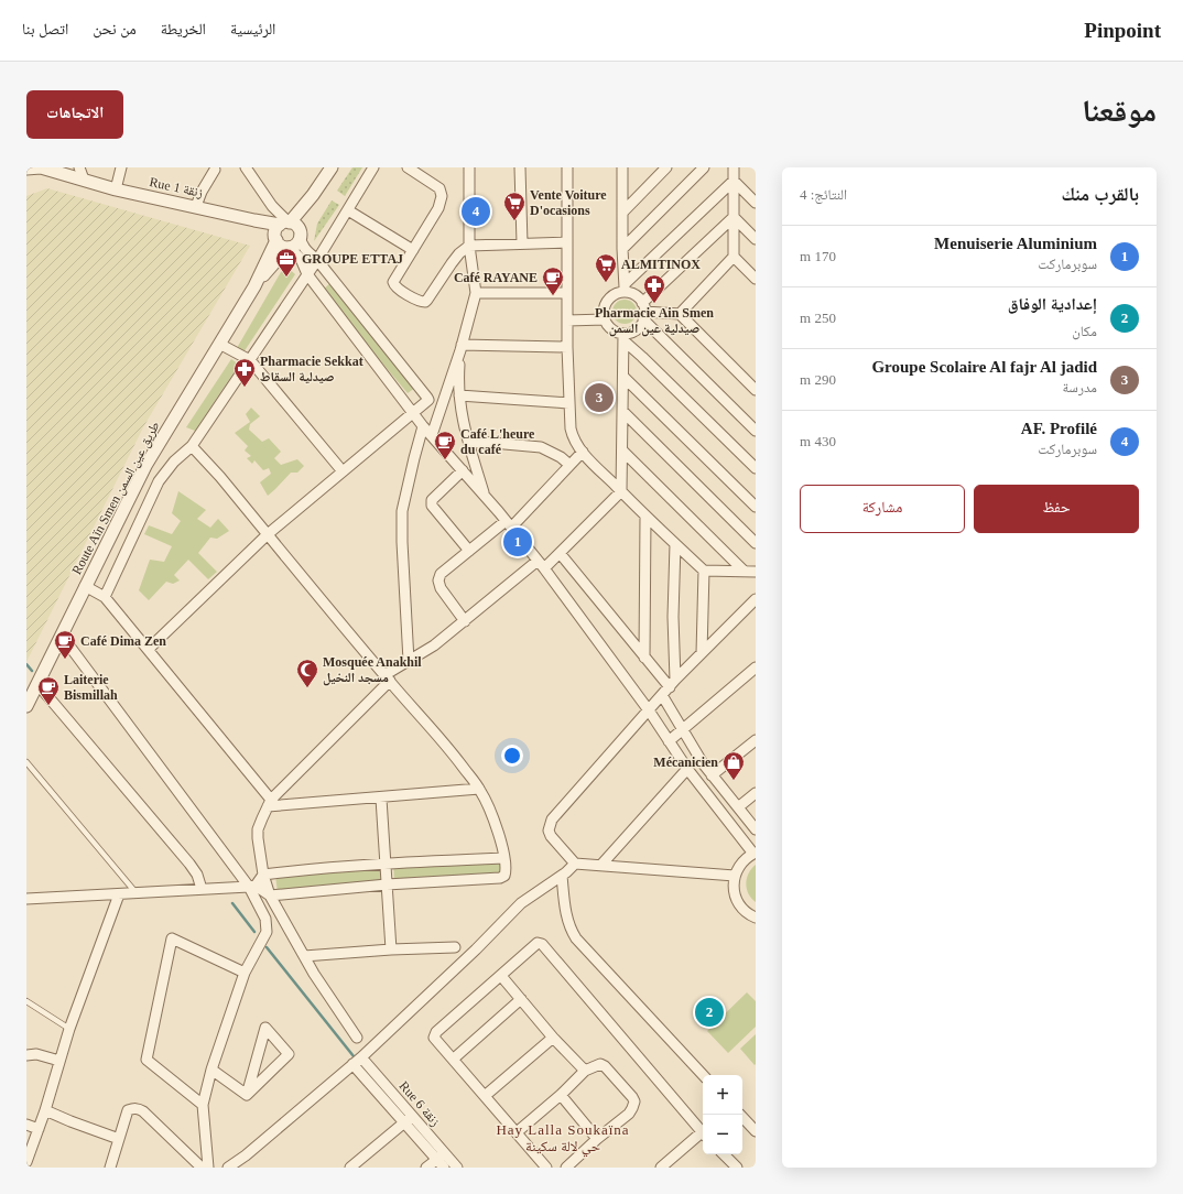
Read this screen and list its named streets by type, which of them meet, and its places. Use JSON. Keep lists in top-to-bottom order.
{
  "streets": {
    "street": ["Rue 1 زنقة", "Route Aïn Smen طريق عين السمن", "Rue 6 زنقة"]
  },
  "crossings": [
    ["Rue 1 زنقة", "Route Aïn Smen طريق عين السمن"]
  ],
  "districts": ["Hay Lalla Soukaïna حي لالة سكينة"],
  "places": {
    "supermarket": ["Vente Voiture D'ocasions", "ALMITINOX"],
    "office": ["GROUPE ETTAJ"],
    "cafe": [
      "Café RAYANE",
      "Café L'heure du café",
      "Café Dima Zen",
      "Laiterie Bismillah"
    ],
    "pharmacy": ["Pharmacie Ain Smen صيدلية عين السمن", "Pharmacie Sekkat صيدلية السقاط"],
    "mosque": ["Mosquée Anakhil مسجد النخيل"],
    "shop": ["Mécanicien"]
  },
  "page": {
    "header": "Pinpoint",
    "nav": [
      "الرئيسية",
      "الخريطة",
      "من نحن",
      "اتصل بنا"
    ],
    "title": "موقعنا",
    "buttons": [
      "الاتجاهات",
      ["حفظ", "مشاركة"]
    ],
    "heading": ["بالقرب منك", "النتائج: 4"],
    "pins": [
      "4",
      "3",
      "1",
      "2"
    ],
    "list": [
      {
        "mark": "1",
        "name": "Menuiserie Aluminium",
        "note": "سوبرماركت",
        "value": "170 m"
      },
      {
        "mark": "2",
        "name": "إعدادية الوفاق",
        "note": "مكان",
        "value": "250 m"
      },
      {
        "mark": "3",
        "name": "Groupe Scolaire Al fajr Al jadid",
        "note": "مدرسة",
        "value": "290 m"
      },
      {
        "mark": "4",
        "name": "AF. Profilé",
        "note": "سوبرماركت",
        "value": "430 m"
      }
    ],
    "map_buttons": ["+", "−"]
  }
}
